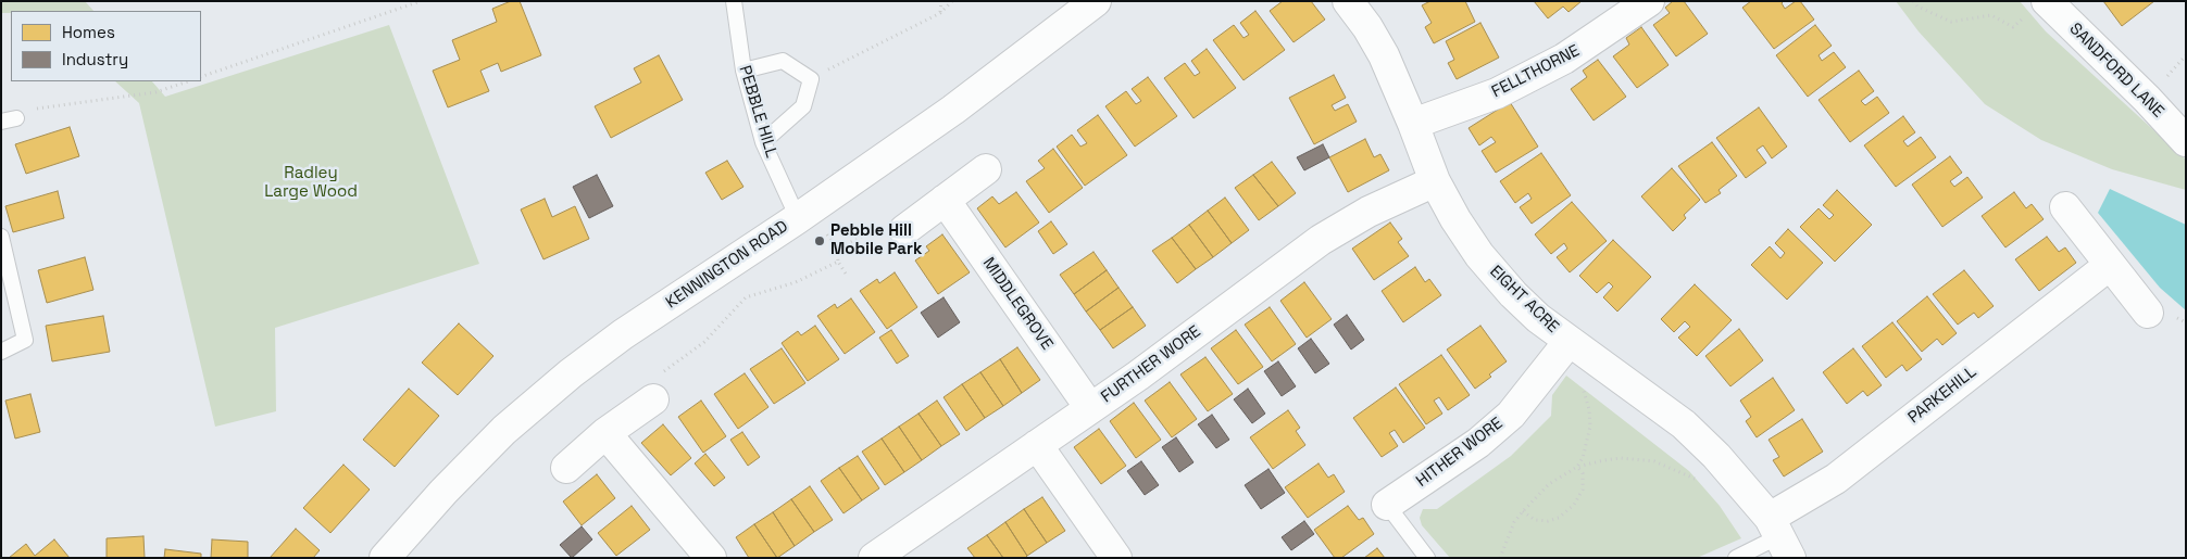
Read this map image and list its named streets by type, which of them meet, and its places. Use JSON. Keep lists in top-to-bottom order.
{
  "streets": {
    "street": [
      "SANDFORD LANE",
      "FELLTHORNE",
      "KENNINGTON ROAD",
      "EIGHT ACRE",
      "MIDDLEGROVE",
      "FURTHER WORE",
      "PARKEHILL",
      "HITHER WORE"
    ],
    "lane": ["PEBBLE HILL"]
  },
  "crossings": [
    ["FELLTHORNE", "EIGHT ACRE"],
    ["PEBBLE HILL", "KENNINGTON ROAD"],
    ["EIGHT ACRE", "FURTHER WORE"],
    ["EIGHT ACRE", "PARKEHILL"],
    ["EIGHT ACRE", "HITHER WORE"],
    ["MIDDLEGROVE", "FURTHER WORE"]
  ],
  "parks": ["Radley Large Wood"],
  "places": ["Pebble Hill Mobile Park"],
  "legend": ["Homes", "Industry"]
}
